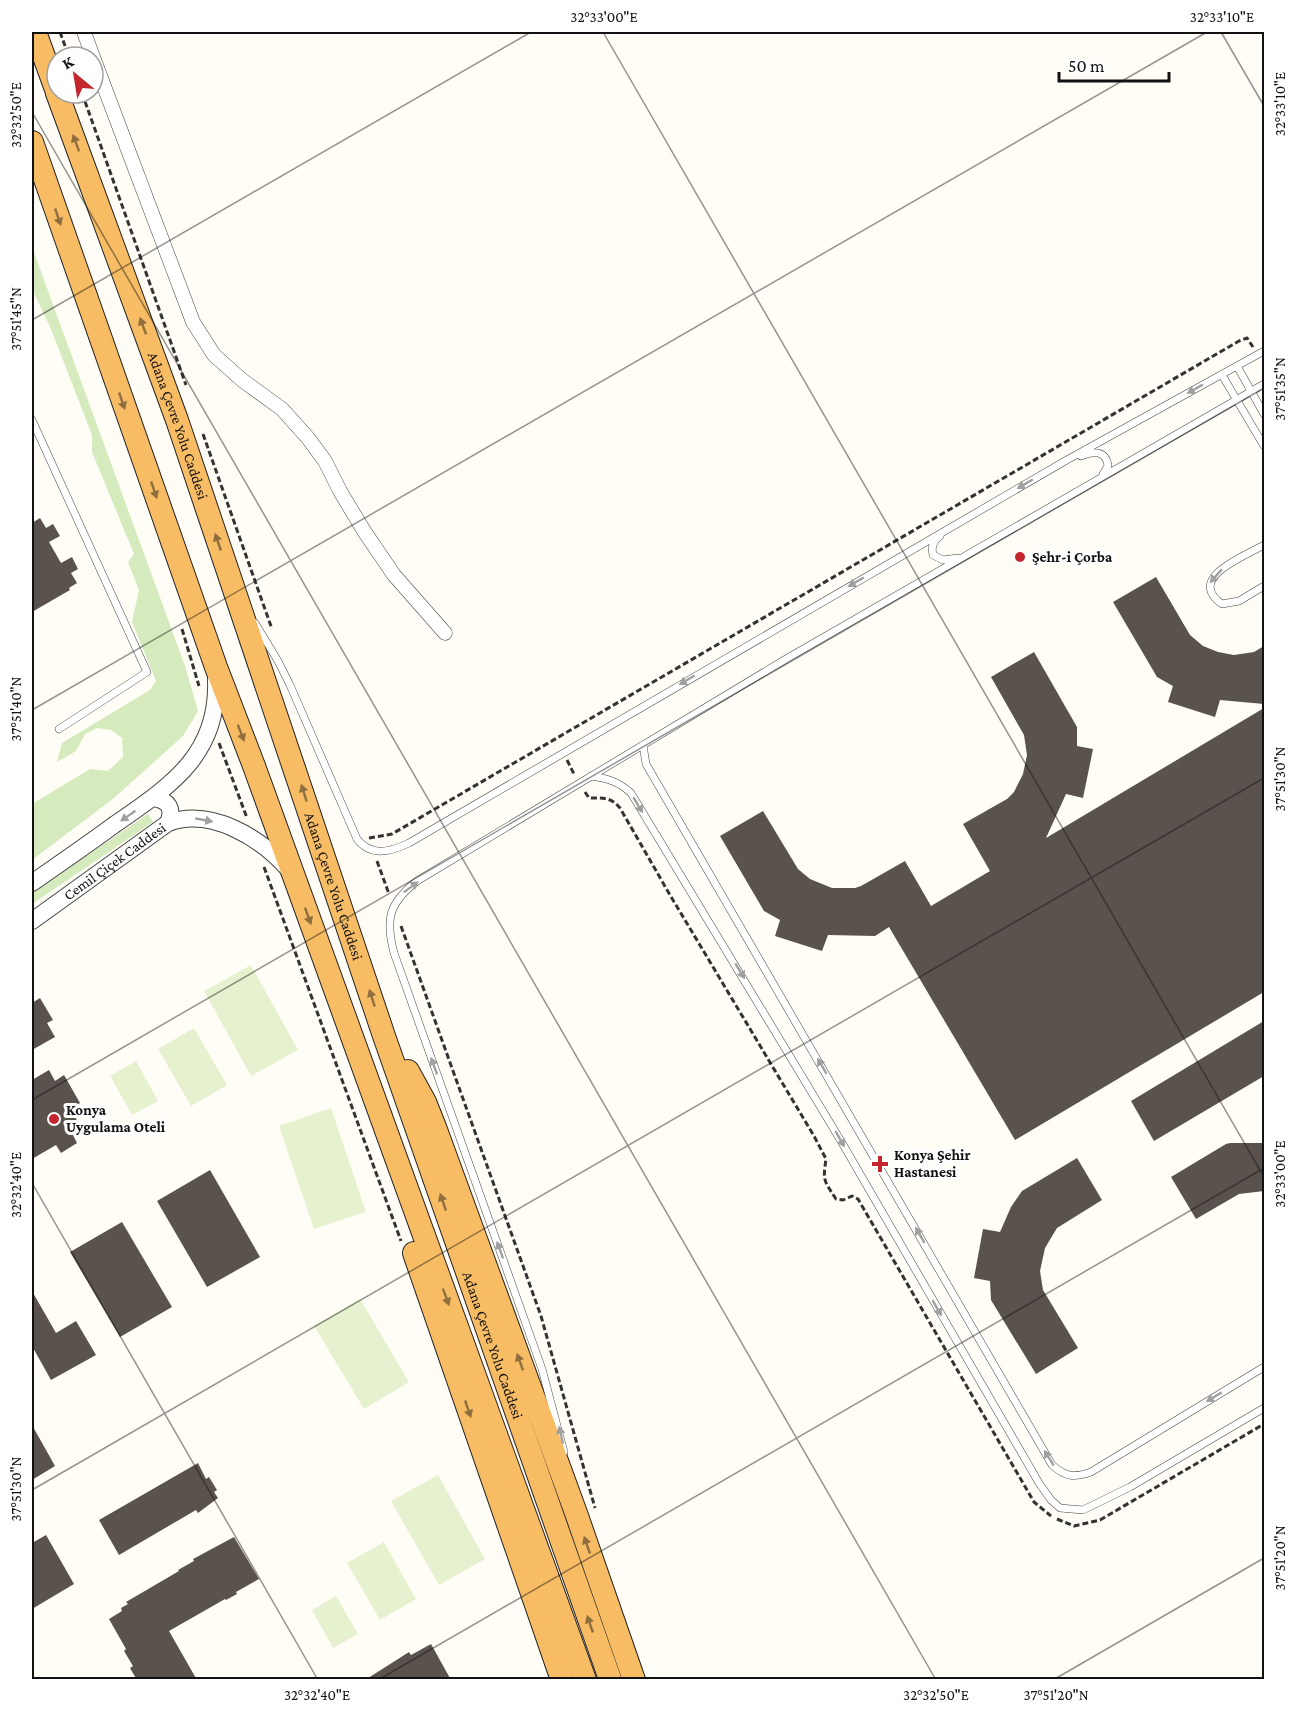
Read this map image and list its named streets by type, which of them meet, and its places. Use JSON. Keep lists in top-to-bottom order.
{
  "streets": {
    "highway": ["Adana Çevre Yolu Caddesi"],
    "street": ["Cemil Çiçek Caddesi"]
  },
  "crossings": [
    ["Adana Çevre Yolu Caddesi", "Cemil Çiçek Caddesi"]
  ],
  "places": {
    "other": ["Şehr-i Çorba", "Konya Uygulama Oteli"],
    "health": ["Konya Şehir Hastanesi"]
  },
  "scale_bar": "50 m",
  "north": "top left",
  "coordinates": [
    "32°33'00\"E",
    "32°33'10\"E",
    "32°32'50\"E",
    "37°51'45\"N",
    "37°51'35\"N",
    "37°51'40\"N",
    "37°51'30\"N",
    "32°32'40\"E",
    "37°51'20\"N"
  ]
}
